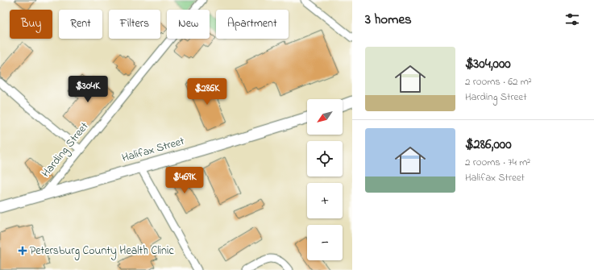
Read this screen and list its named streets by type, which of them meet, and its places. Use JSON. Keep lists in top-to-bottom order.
{
  "streets": {
    "main road": ["Halifax Street"],
    "street": ["Harding Street"]
  },
  "crossings": [
    ["Harding Street", "Halifax Street"]
  ],
  "places": {
    "health": ["Petersburg County Health Clinic"]
  },
  "north": "bottom left",
  "page": {
    "heading": "3 homes",
    "chip": [
      "Buy",
      "Rent",
      "Filters",
      "New",
      "Apartment"
    ],
    "list": [
      {
        "name": "$304,000",
        "note": "2 rooms · 62 m² · Harding Street"
      },
      {
        "name": "$286,000",
        "note": "2 rooms · 74 m² · Halifax Street"
      }
    ],
    "price": ["$304K", "$286K", "$469K"],
    "map_buttons": ["+", "−"]
  }
}
